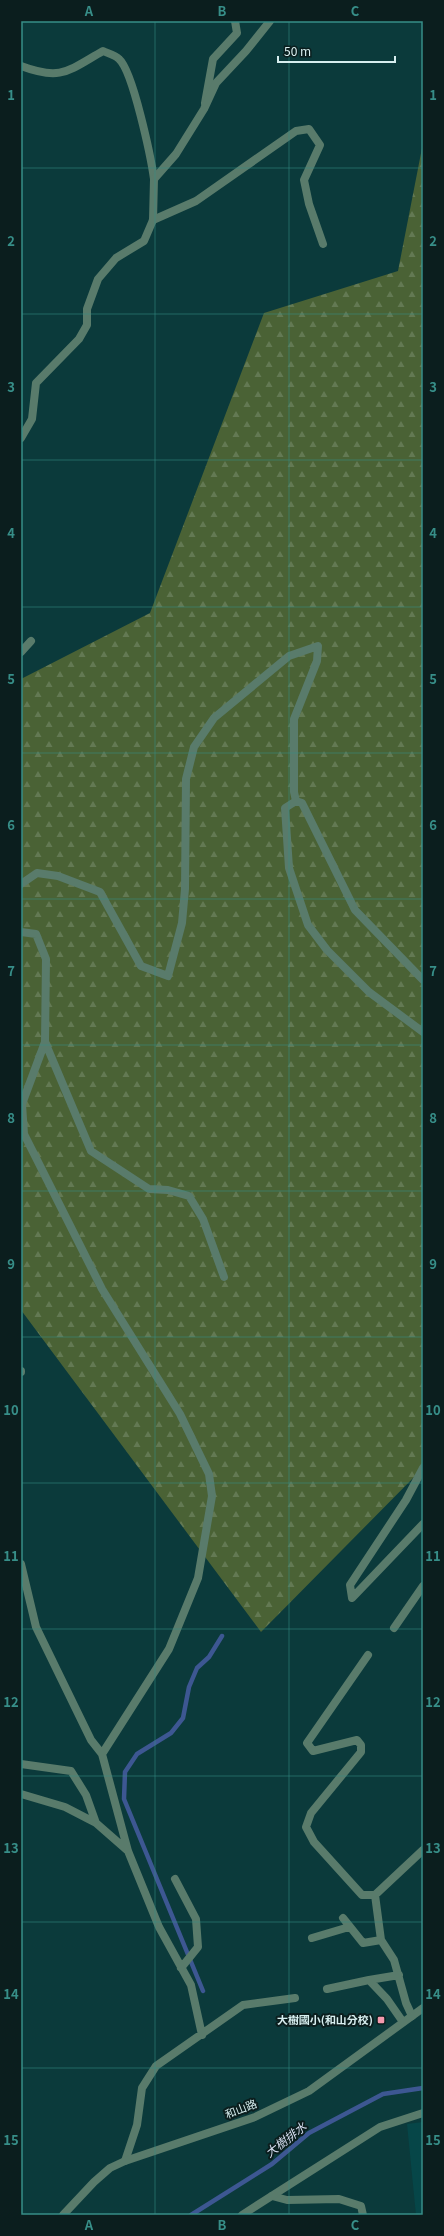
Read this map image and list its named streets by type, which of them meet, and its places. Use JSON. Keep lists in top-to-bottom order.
{
  "streets": {
    "street": ["和山路"]
  },
  "water": ["大樹排水"],
  "places": {
    "transit": ["大樹國小(和山分校)"]
  },
  "scale_bar": "50 m",
  "grid": {
    "columns": ["A", "B", "C"],
    "rows": [
      "1",
      "2",
      "3",
      "4",
      "5",
      "6",
      "7",
      "8",
      "9",
      "10",
      "11",
      "12",
      "13",
      "14",
      "15"
    ]
  }
}
